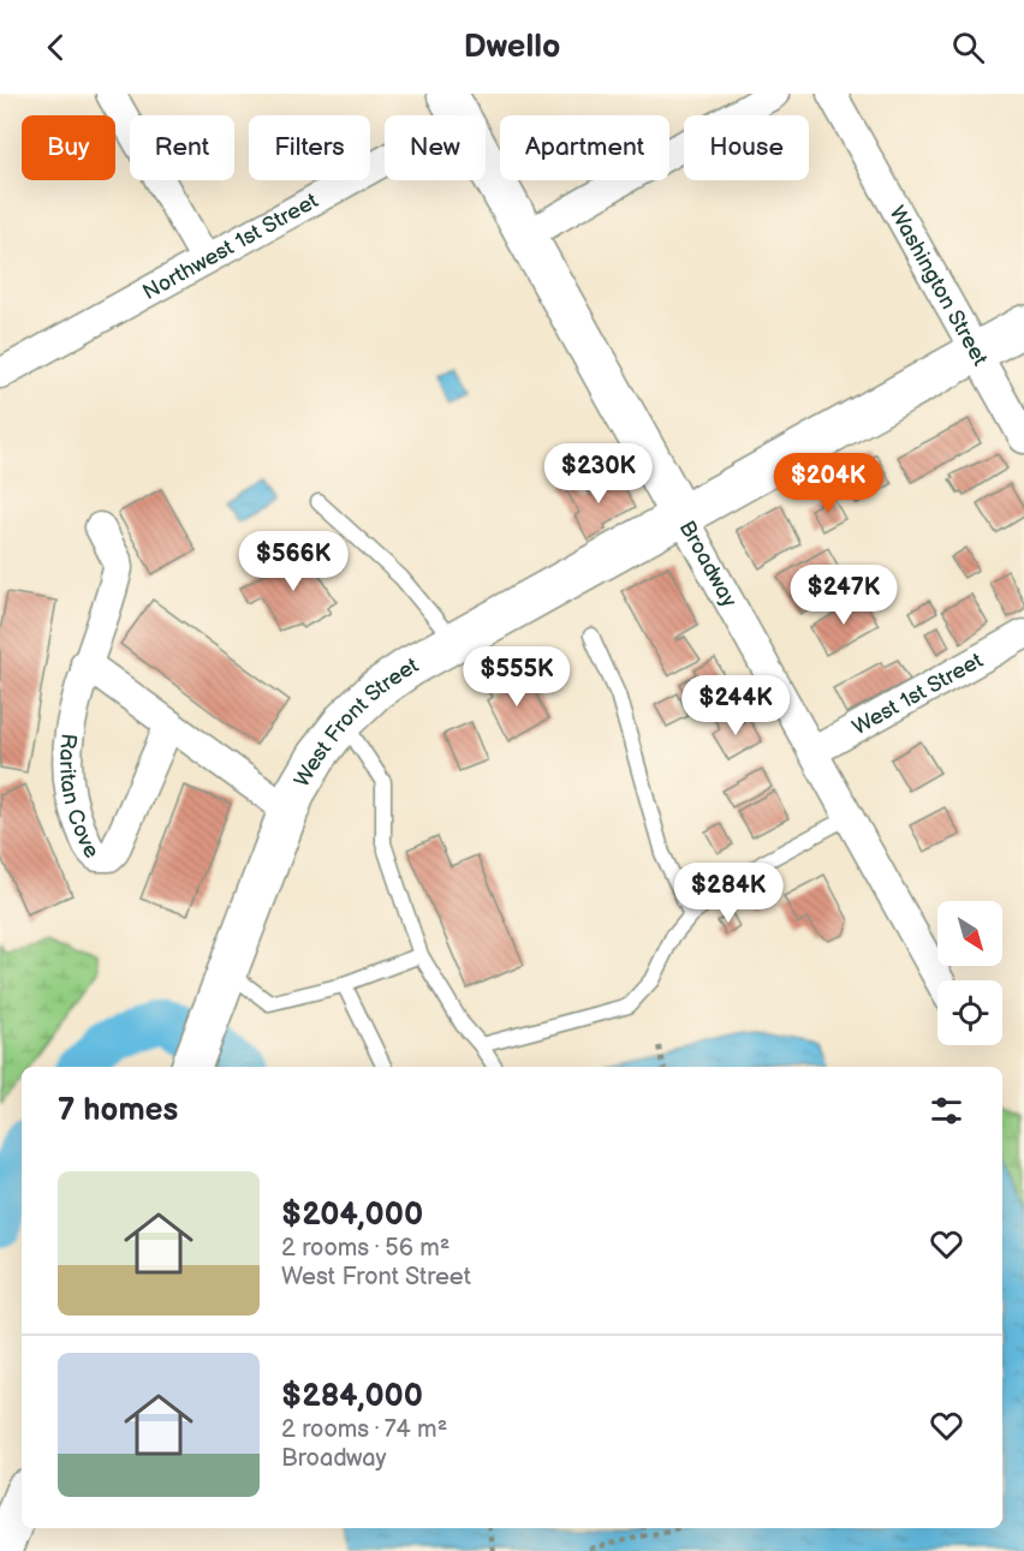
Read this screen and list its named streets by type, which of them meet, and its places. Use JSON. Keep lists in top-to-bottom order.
{
  "streets": {
    "main road": ["Broadway", "West Front Street"],
    "street": [
      "Northwest 1st Street",
      "Washington Street",
      "West 1st Street",
      "Raritan Cove"
    ]
  },
  "crossings": [
    ["Northwest 1st Street", "Broadway"],
    ["Washington Street", "West Front Street"],
    ["Broadway", "West 1st Street"],
    ["Broadway", "West Front Street"]
  ],
  "north": "bottom right",
  "page": {
    "header": "Dwello",
    "chip": [
      "Buy",
      "Rent",
      "Filters",
      "New",
      "Apartment",
      "House"
    ],
    "price": [
      "$230K",
      "$204K",
      "$566K",
      "$247K",
      "$555K",
      "$244K",
      "$284K"
    ],
    "heading": "7 homes",
    "list": [
      {
        "name": "$204,000",
        "note": "2 rooms · 56 m² · West Front Street"
      },
      {
        "name": "$284,000",
        "note": "2 rooms · 74 m² · Broadway"
      }
    ]
  }
}
